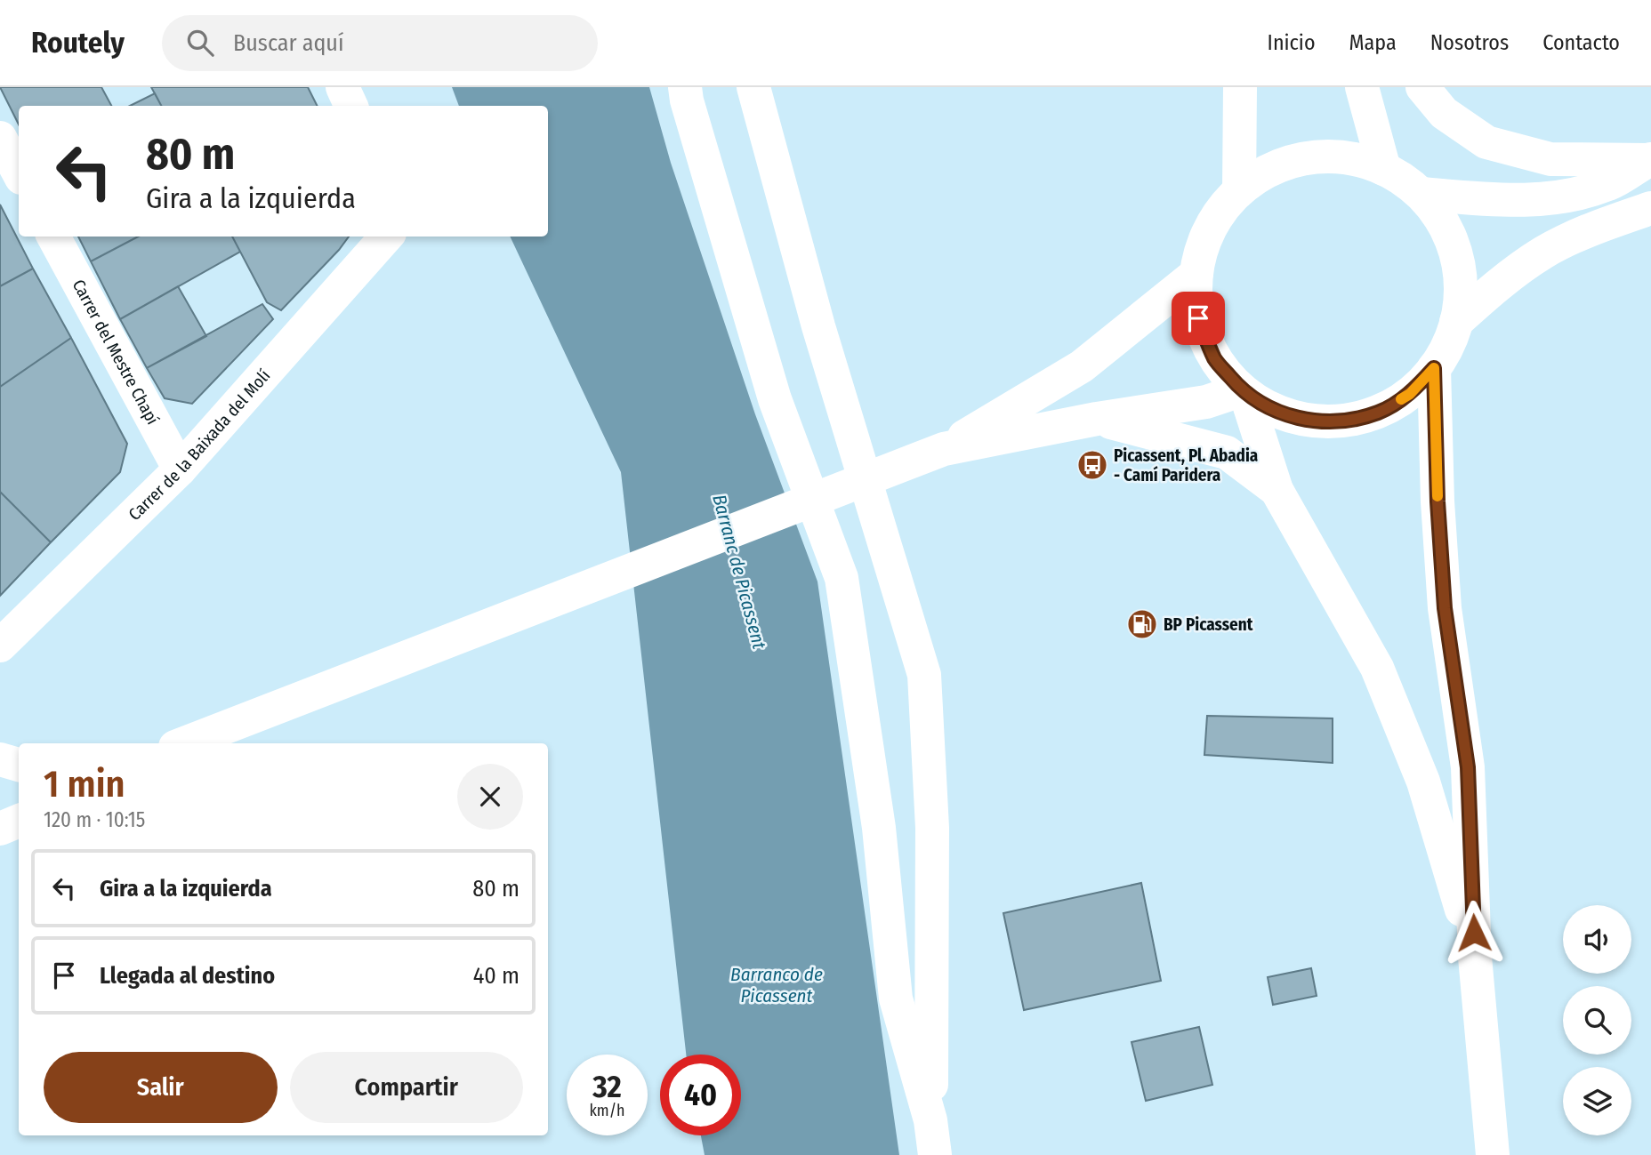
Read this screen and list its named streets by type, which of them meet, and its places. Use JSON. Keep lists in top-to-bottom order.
{
  "streets": {
    "street": ["Carrer del Mestre Chapí", "Carrer de la Baixada del Molí"]
  },
  "crossings": [
    ["Carrer del Mestre Chapí", "Carrer de la Baixada del Molí"]
  ],
  "water": ["Barranc de Picassent", "Barranco de Picassent"],
  "places": {
    "bus stop": ["Picassent, Pl. Abadia - Camí Paridera"],
    "fuel station": ["BP Picassent"]
  },
  "page": {
    "header": "Routely",
    "search": "Buscar aquí",
    "nav": [
      "Inicio",
      "Mapa",
      "Nosotros",
      "Contacto"
    ],
    "turn": ["80 m", "Gira a la izquierda"],
    "heading": ["1 min", "120 m · 10:15"],
    "list": [
      {
        "name": "Gira a la izquierda",
        "value": "80 m"
      },
      {
        "name": "Llegada al destino",
        "value": "40 m"
      }
    ],
    "buttons": ["Salir", "Compartir"],
    "speed": "32 km/h",
    "limit": "40"
  }
}
